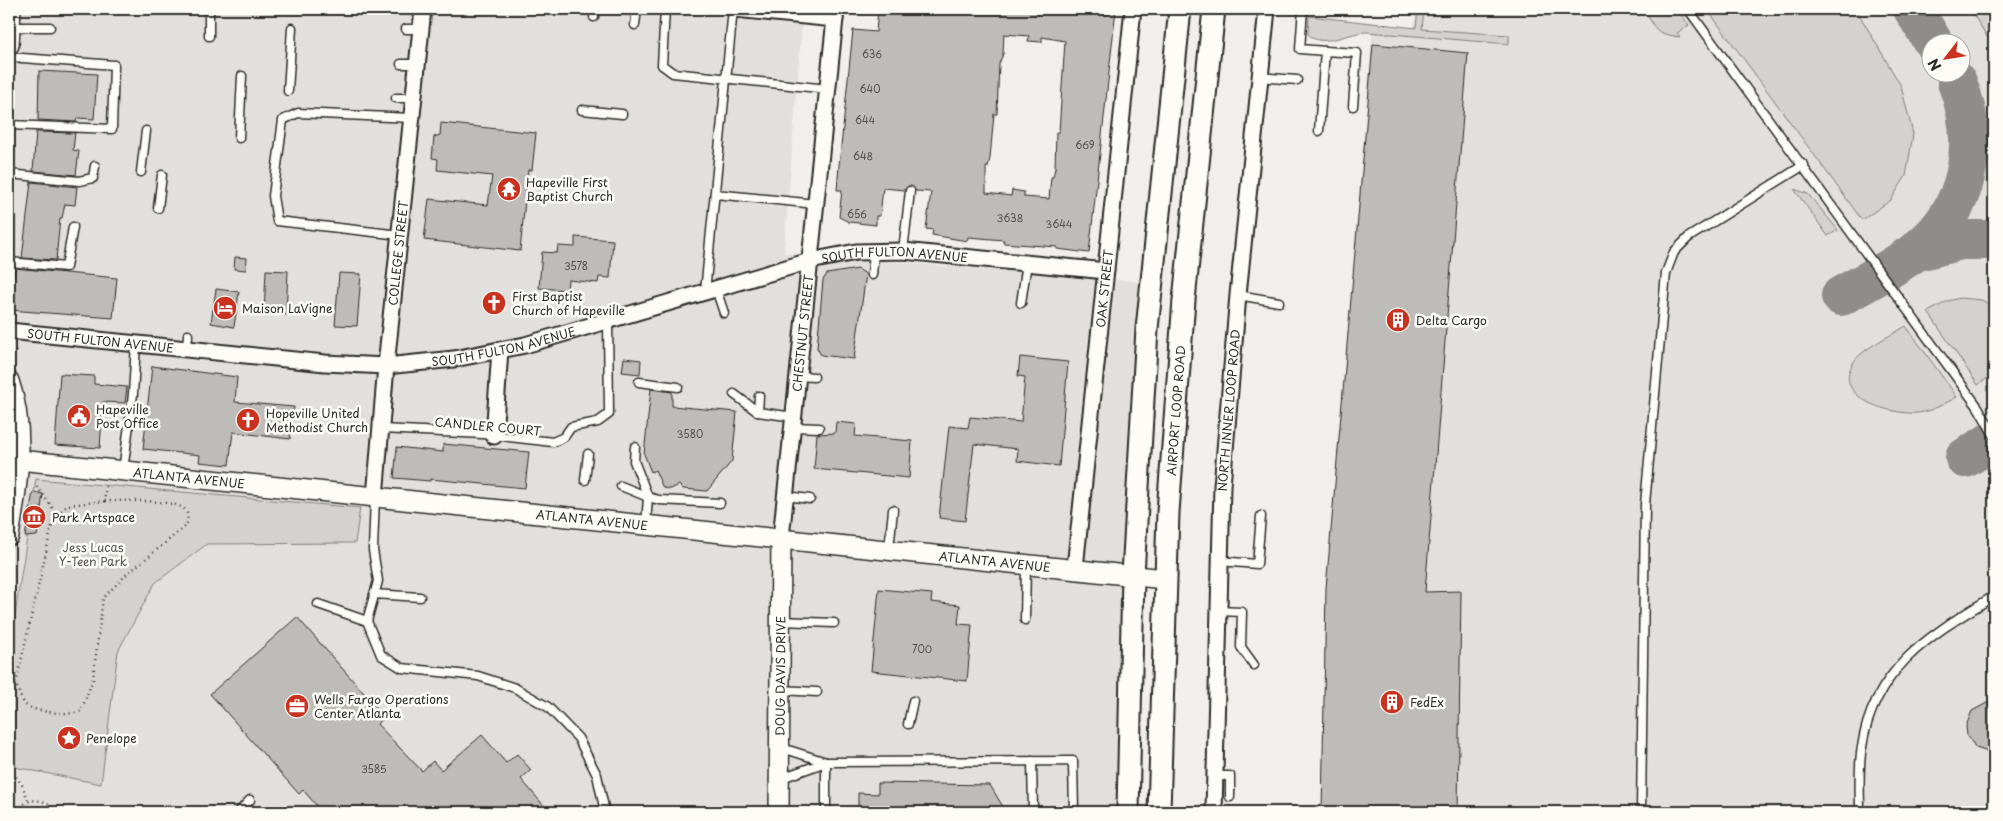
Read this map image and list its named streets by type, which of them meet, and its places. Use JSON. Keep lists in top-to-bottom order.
{
  "streets": {
    "main road": ["AIRPORT LOOP ROAD"],
    "street": [
      "COLLEGE STREET",
      "SOUTH FULTON AVENUE",
      "OAK STREET",
      "CHESTNUT STREET",
      "NORTH INNER LOOP ROAD",
      "ATLANTA AVENUE",
      "DOUG DAVIS DRIVE"
    ],
    "lane": ["CANDLER COURT"]
  },
  "crossings": [
    ["COLLEGE STREET", "SOUTH FULTON AVENUE"],
    ["COLLEGE STREET", "CANDLER COURT"],
    ["COLLEGE STREET", "ATLANTA AVENUE"],
    ["SOUTH FULTON AVENUE", "OAK STREET"],
    ["SOUTH FULTON AVENUE", "CHESTNUT STREET"],
    ["SOUTH FULTON AVENUE", "CANDLER COURT"],
    ["OAK STREET", "ATLANTA AVENUE"],
    ["CHESTNUT STREET", "ATLANTA AVENUE"],
    ["CHESTNUT STREET", "DOUG DAVIS DRIVE"],
    ["AIRPORT LOOP ROAD", "ATLANTA AVENUE"],
    ["ATLANTA AVENUE", "DOUG DAVIS DRIVE"]
  ],
  "parks": ["Jess Lucas Y-Teen Park"],
  "places": {
    "temple": ["Hapeville First Baptist Church"],
    "church": ["First Baptist Church of Hapeville", "Hopeville United Methodist Church"],
    "hotel": ["Maison LaVigne"],
    "building": ["Delta Cargo", "FedEx"],
    "public building": ["Hapeville Post Office"],
    "museum": ["Park Artspace"],
    "office": ["Wells Fargo Operations Center Atlanta"],
    "place": ["Penelope"]
  },
  "house_numbers": [
    "636",
    "640",
    "644",
    "669",
    "648",
    "656",
    "3638",
    "3644",
    "3578",
    "3580",
    "700",
    "3585"
  ],
  "north": "bottom left"
}
